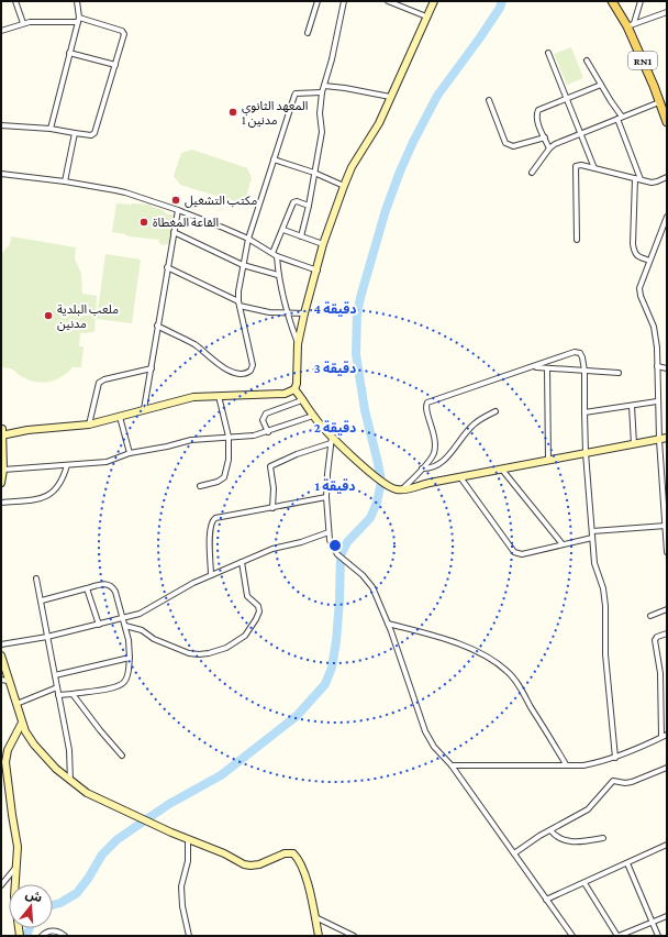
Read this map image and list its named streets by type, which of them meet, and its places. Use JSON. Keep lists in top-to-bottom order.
{
  "streets": {
    "main road": ["RN1"]
  },
  "places": [
    "المعهد الثانوي مدنين 1",
    "مكتب التشغيل",
    "القاعة المغطاة",
    "ملعب البلدية مدنين"
  ],
  "north": "top",
  "rings": [
    "4 دقيقة",
    "3 دقيقة",
    "2 دقيقة",
    "1 دقيقة"
  ]
}
